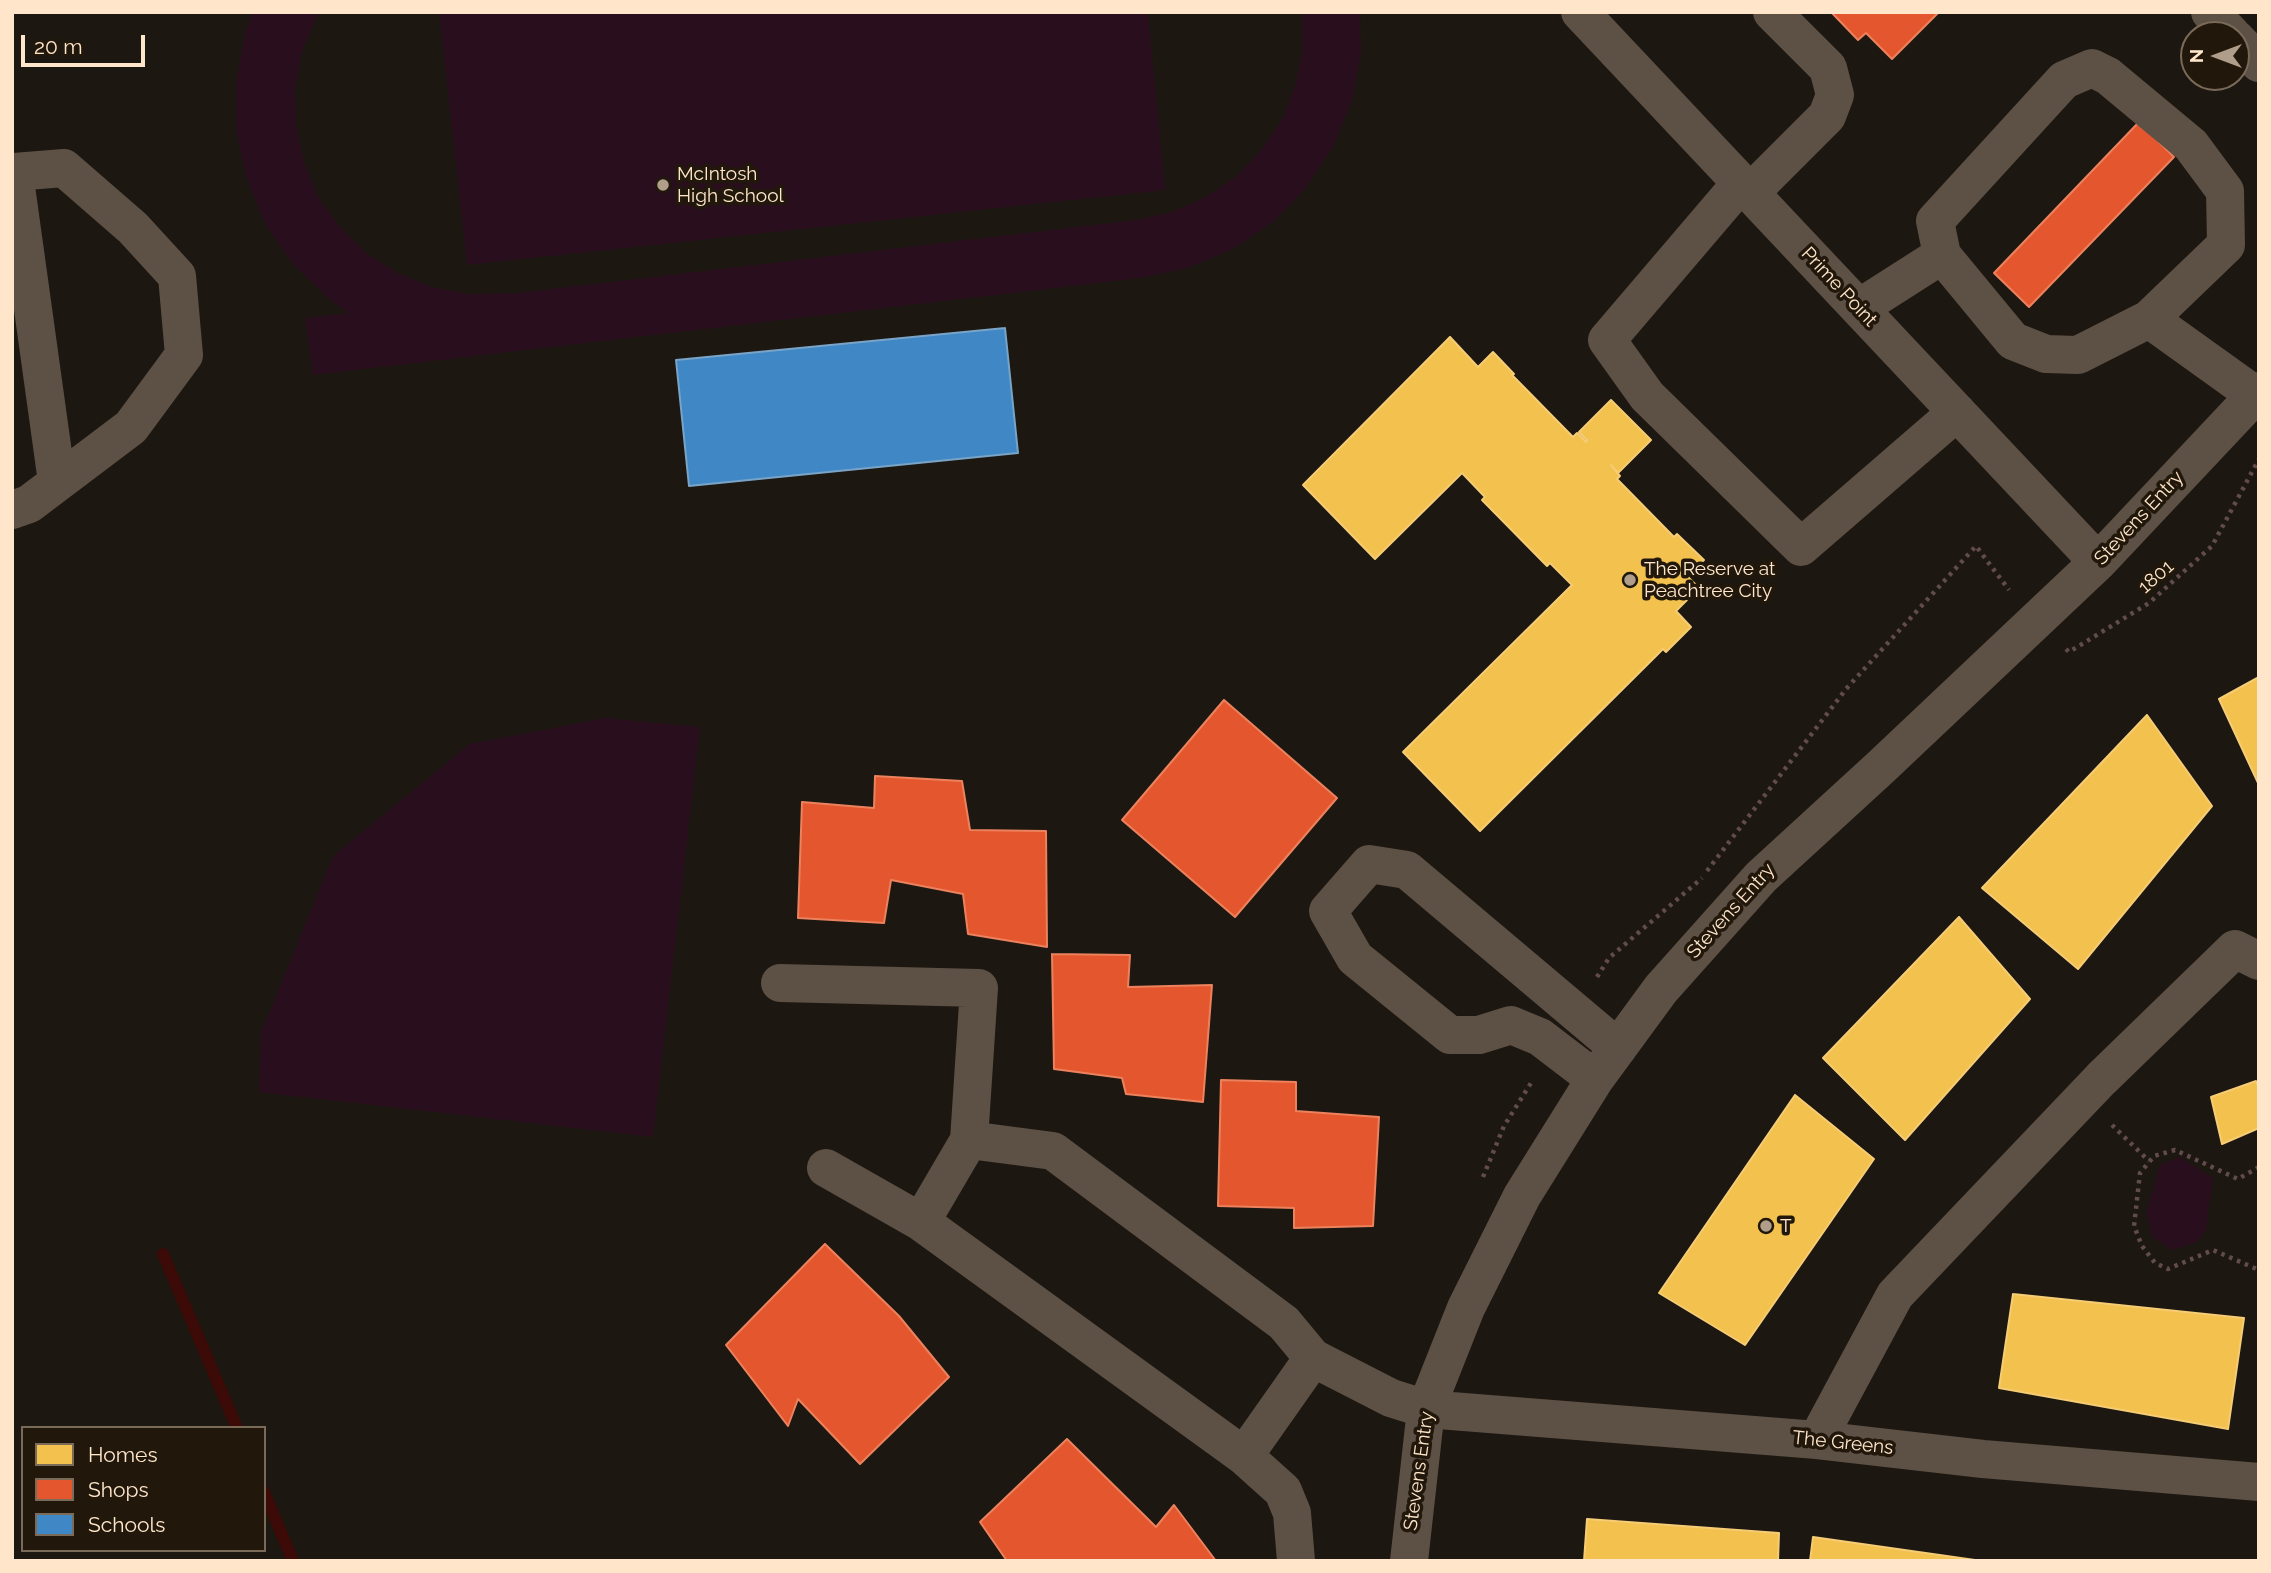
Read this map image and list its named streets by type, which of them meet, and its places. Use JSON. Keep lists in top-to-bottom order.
{
  "streets": {
    "street": ["Prime Point", "Stevens Entry", "The Greens"],
    "path": ["1801"]
  },
  "crossings": [
    ["Prime Point", "Stevens Entry"],
    ["Stevens Entry", "1801"],
    ["Stevens Entry", "The Greens"]
  ],
  "places": ["McIntosh High School", "The Reserve at Peachtree City", "T"],
  "legend": ["Homes", "Shops", "Schools"],
  "scale_bar": "20 m",
  "north": "left"
}
